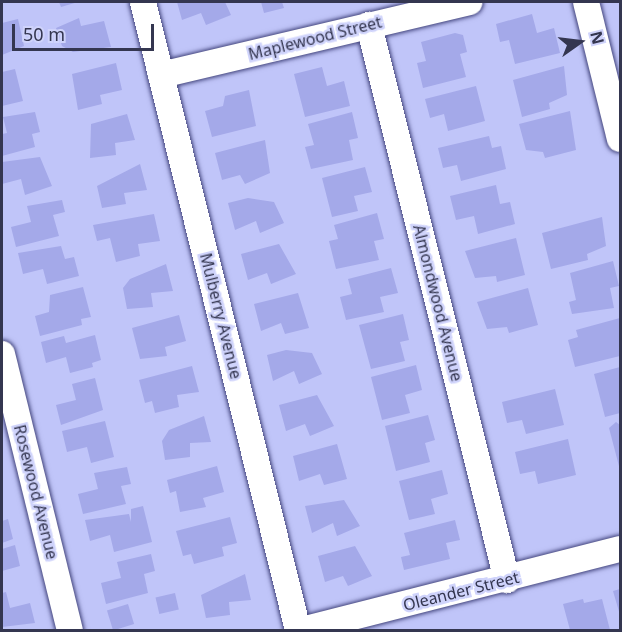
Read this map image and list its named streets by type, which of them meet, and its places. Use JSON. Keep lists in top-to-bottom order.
{
  "streets": {
    "street": [
      "Maplewood Street",
      "Almondwood Avenue",
      "Mulberry Avenue",
      "Rosewood Avenue",
      "Oleander Street"
    ]
  },
  "crossings": [
    ["Maplewood Street", "Almondwood Avenue"],
    ["Maplewood Street", "Mulberry Avenue"],
    ["Almondwood Avenue", "Oleander Street"],
    ["Mulberry Avenue", "Oleander Street"]
  ],
  "scale_bar": "50 m",
  "north": "right"
}
